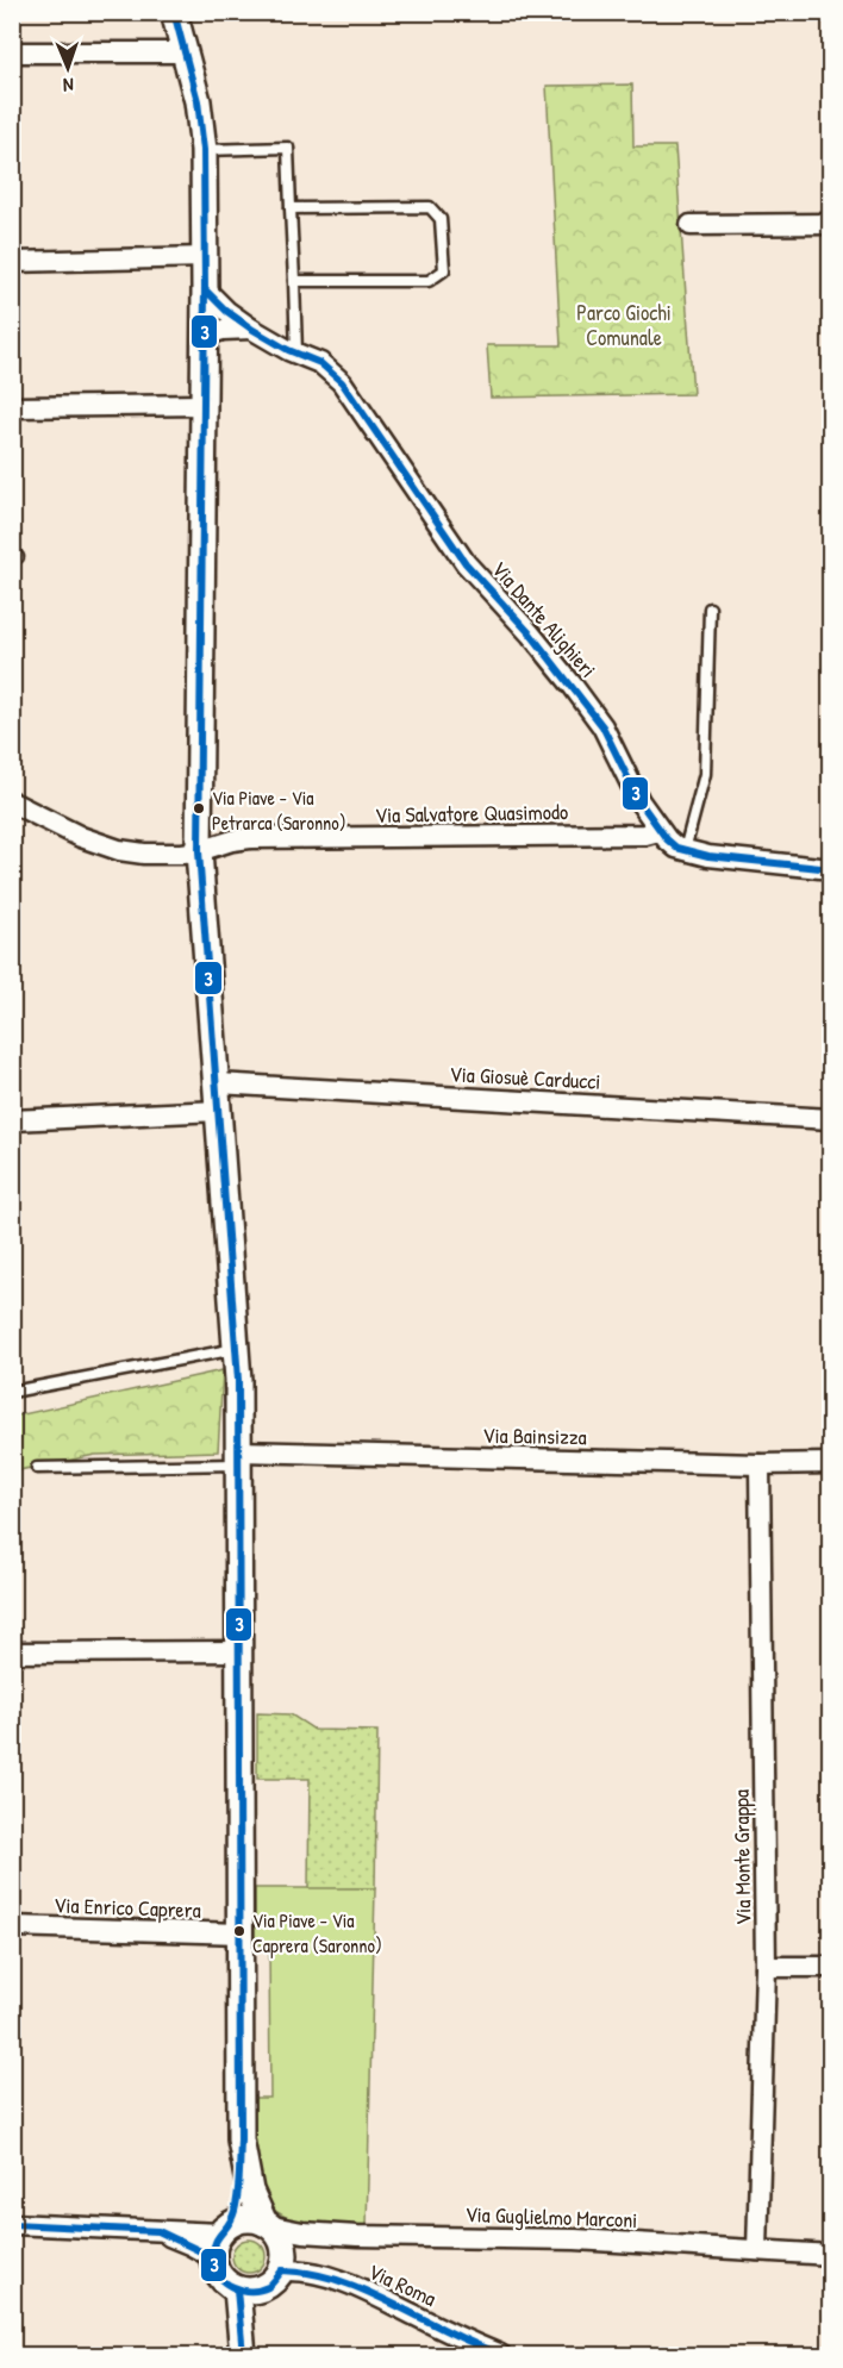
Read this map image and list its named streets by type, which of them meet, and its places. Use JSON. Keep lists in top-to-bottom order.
{
  "streets": {
    "street": [
      "Via Dante Alighieri",
      "Via Salvatore Quasimodo",
      "Via Giosuè Carducci",
      "Via Bainsizza",
      "Via Monte Grappa",
      "Via Enrico Caprera",
      "Via Guglielmo Marconi",
      "Via Roma"
    ]
  },
  "crossings": [
    ["Via Dante Alighieri", "Via Salvatore Quasimodo"],
    ["Via Bainsizza", "Via Monte Grappa"],
    ["Via Monte Grappa", "Via Guglielmo Marconi"],
    ["Via Guglielmo Marconi", "Via Roma"]
  ],
  "parks": ["Parco Giochi Comunale"],
  "places": ["Via Piave - Via Petrarca (Saronno)", "Via Piave - Via Caprera (Saronno)"],
  "lines": ["transit line 3"],
  "north": "bottom"
}
